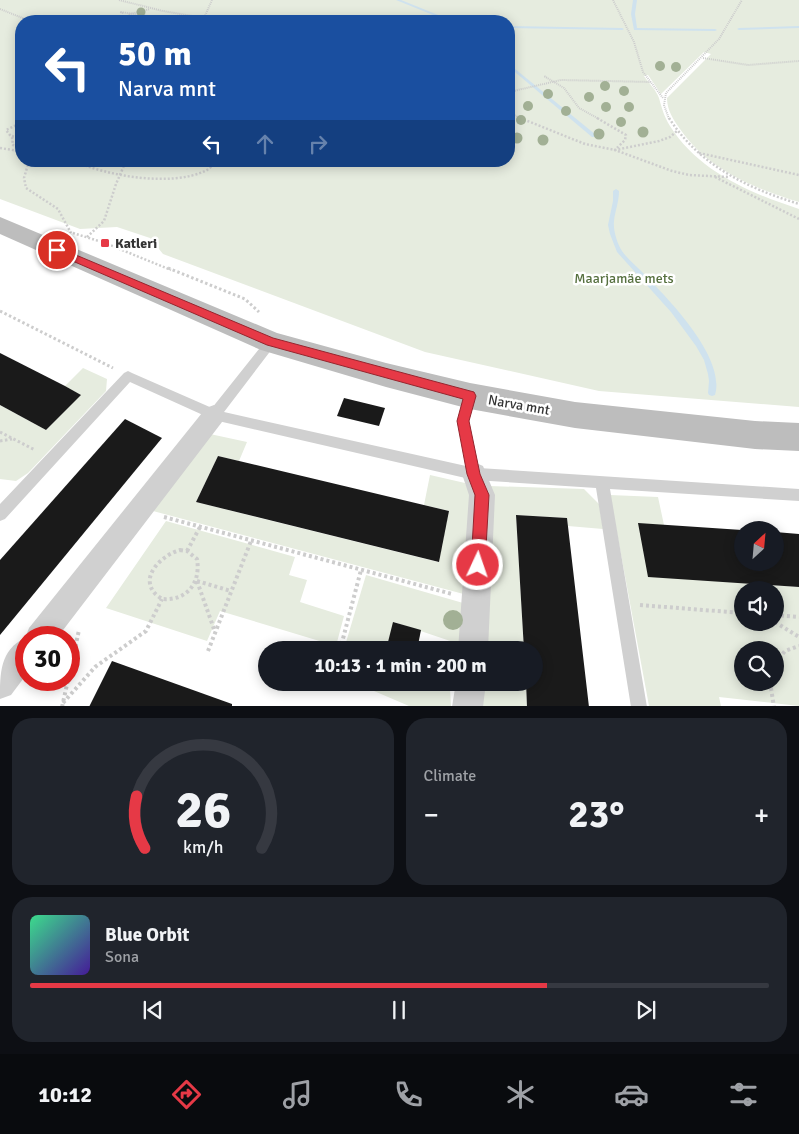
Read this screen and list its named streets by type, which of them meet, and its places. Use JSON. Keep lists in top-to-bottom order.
{
  "streets": {
    "main road": ["Narva mnt"]
  },
  "parks": ["Maarjamäe mets"],
  "places": {
    "transit": ["Katleri"]
  },
  "north": "top right",
  "page": {
    "turn": ["50 m", "Narva mnt"],
    "limit": "30",
    "trip": "10:13 · 1 min · 200 m",
    "tile": "Climate",
    "heat": ["−", "23°", "+"],
    "song": ["Blue Orbit", "Sona"],
    "tabs": "10:12",
    "gauge": ["26", "km/h"]
  }
}
